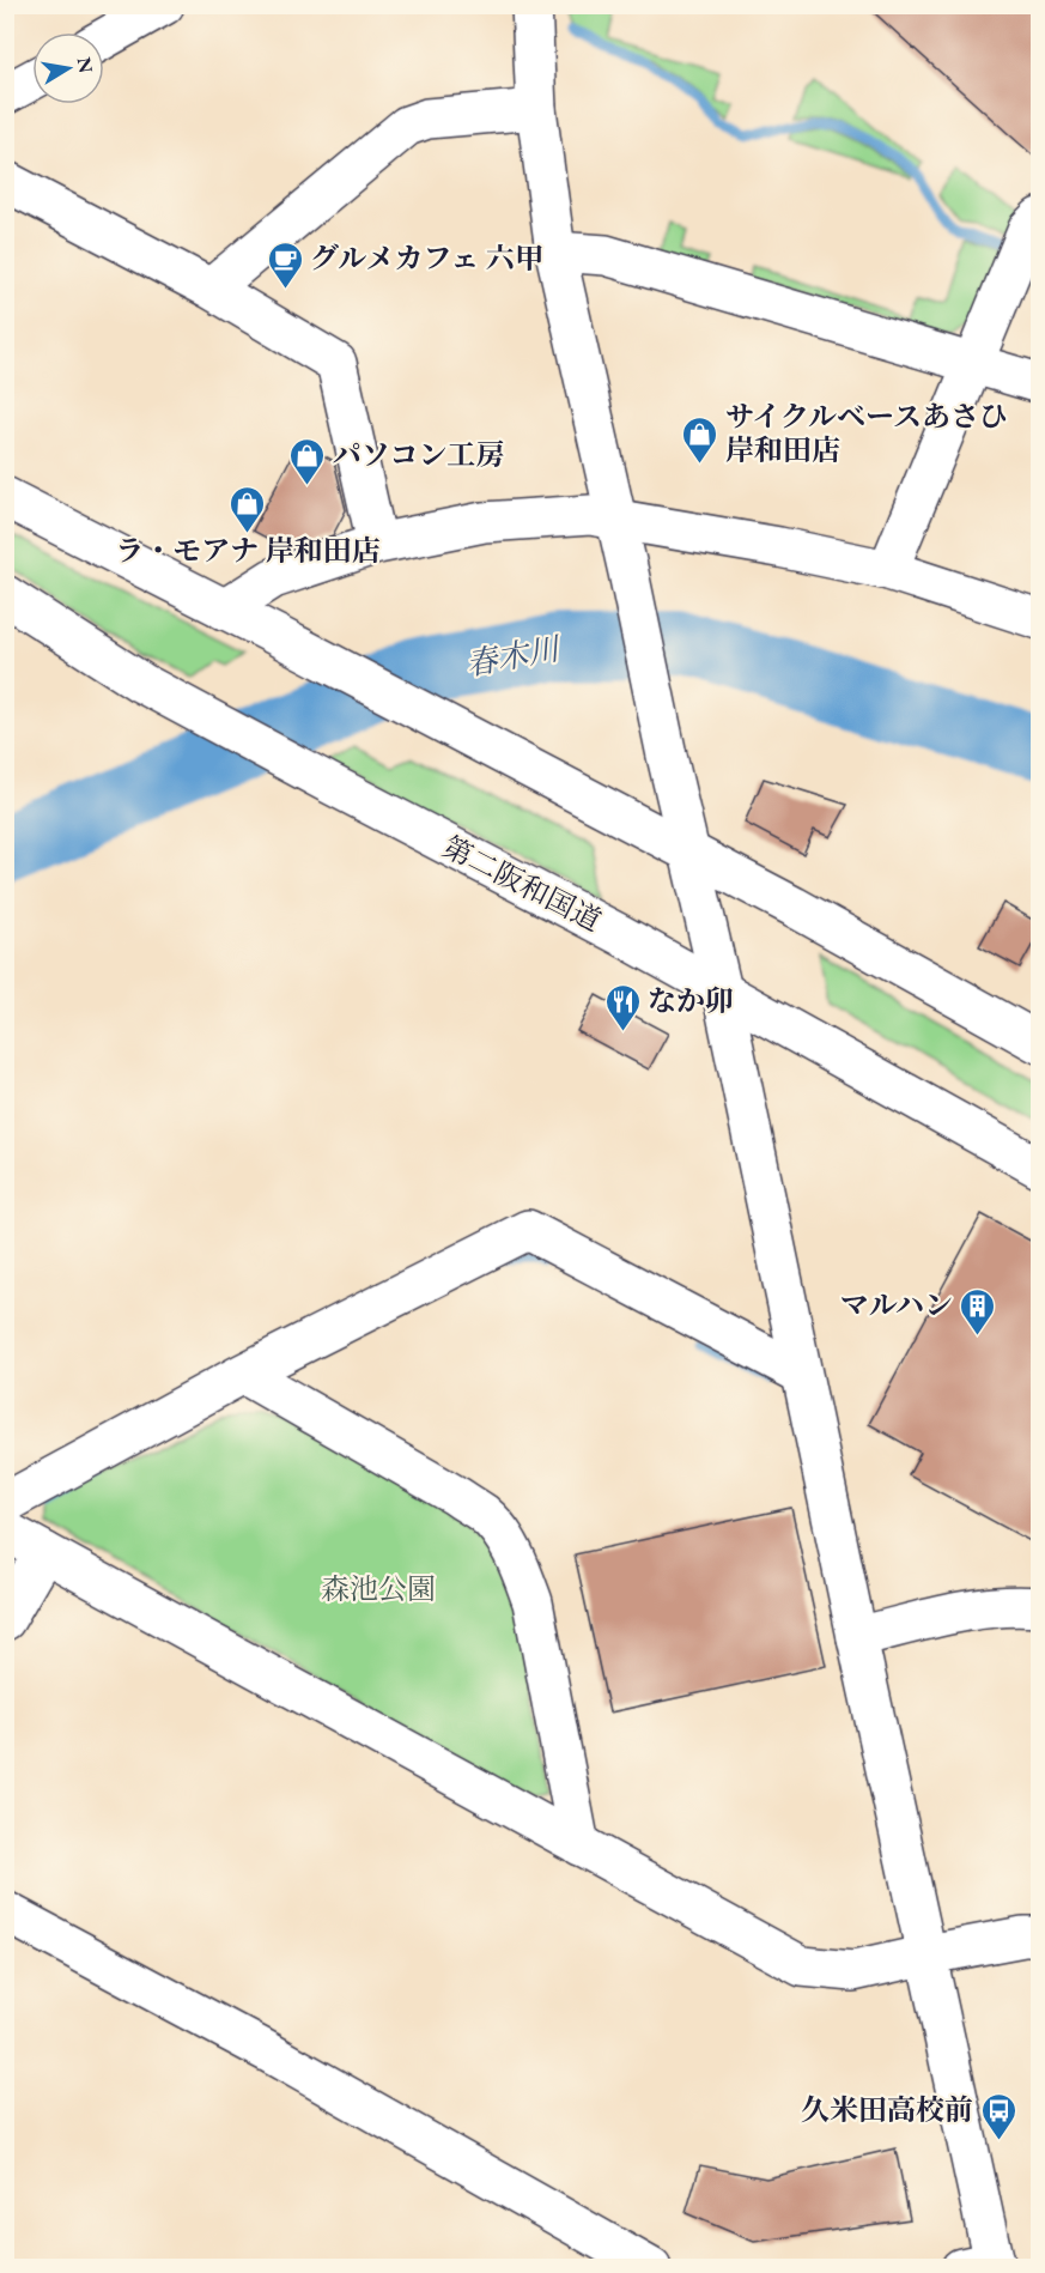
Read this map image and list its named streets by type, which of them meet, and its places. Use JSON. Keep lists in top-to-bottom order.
{
  "streets": {
    "main road": ["第二阪和国道"]
  },
  "water": ["春木川"],
  "parks": ["森池公園"],
  "places": {
    "cafe": ["グルメカフェ 六甲"],
    "shop": ["サイクルベースあさひ 岸和田店", "パソコン工房", "ラ・モアナ 岸和田店"],
    "restaurant": ["なか卯"],
    "building": ["マルハン"],
    "bus stop": ["久米田高校前"]
  },
  "north": "right"
}
